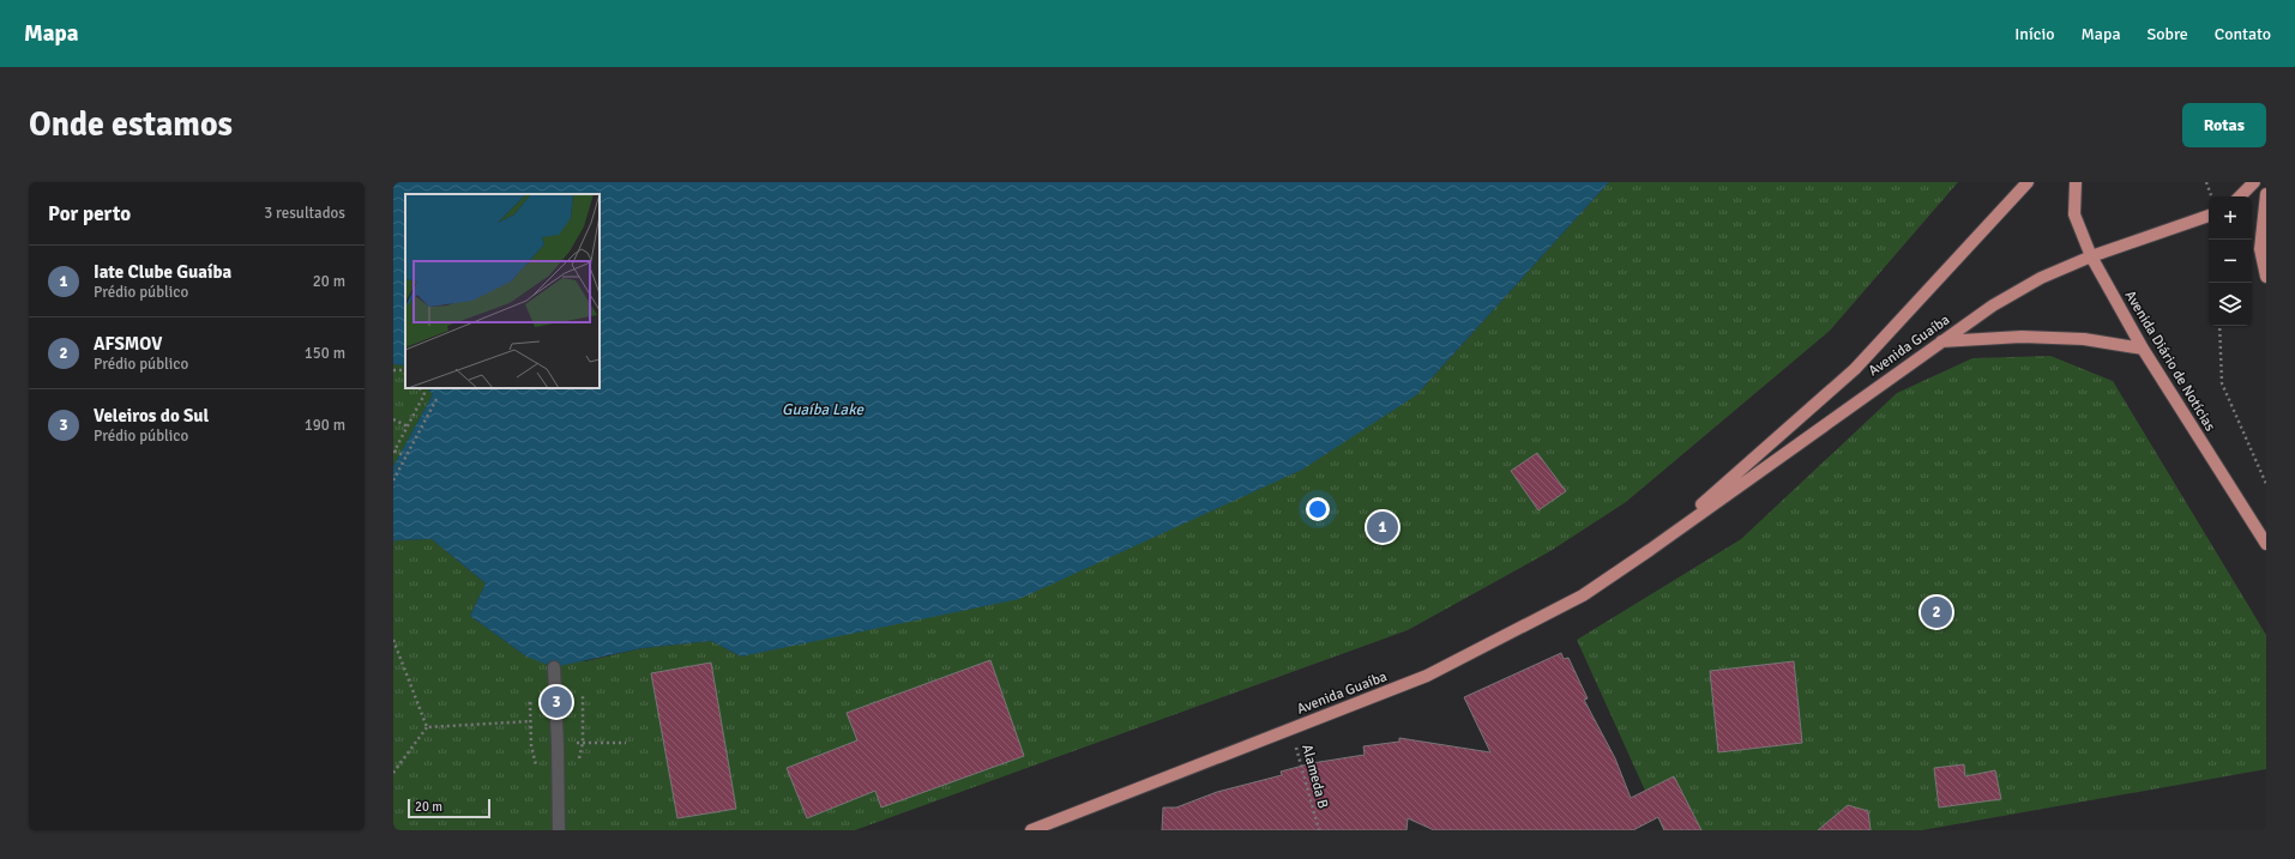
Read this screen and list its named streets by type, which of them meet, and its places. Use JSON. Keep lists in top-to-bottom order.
{
  "streets": {
    "main road": ["Avenida Guaíba", "Avenida Diário de Notícias"],
    "path": ["Alameda B"]
  },
  "crossings": [
    ["Avenida Guaíba", "Avenida Diário de Notícias"],
    ["Avenida Guaíba", "Alameda B"]
  ],
  "water": ["Guaíba Lake"],
  "scale_bar": "20 m",
  "page": {
    "header": "Mapa",
    "nav": [
      "Início",
      "Mapa",
      "Sobre",
      "Contato"
    ],
    "buttons": "Rotas",
    "title": "Onde estamos",
    "heading": ["Por perto", "3 resultados"],
    "map_buttons": ["+", "−"],
    "list": [
      {
        "mark": "1",
        "name": "Iate Clube Guaíba",
        "note": "Prédio público",
        "value": "20 m"
      },
      {
        "mark": "2",
        "name": "AFSMOV",
        "note": "Prédio público",
        "value": "150 m"
      },
      {
        "mark": "3",
        "name": "Veleiros do Sul",
        "note": "Prédio público",
        "value": "190 m"
      }
    ],
    "pins": ["1", "2", "3"],
    "scale": "20 m"
  }
}
